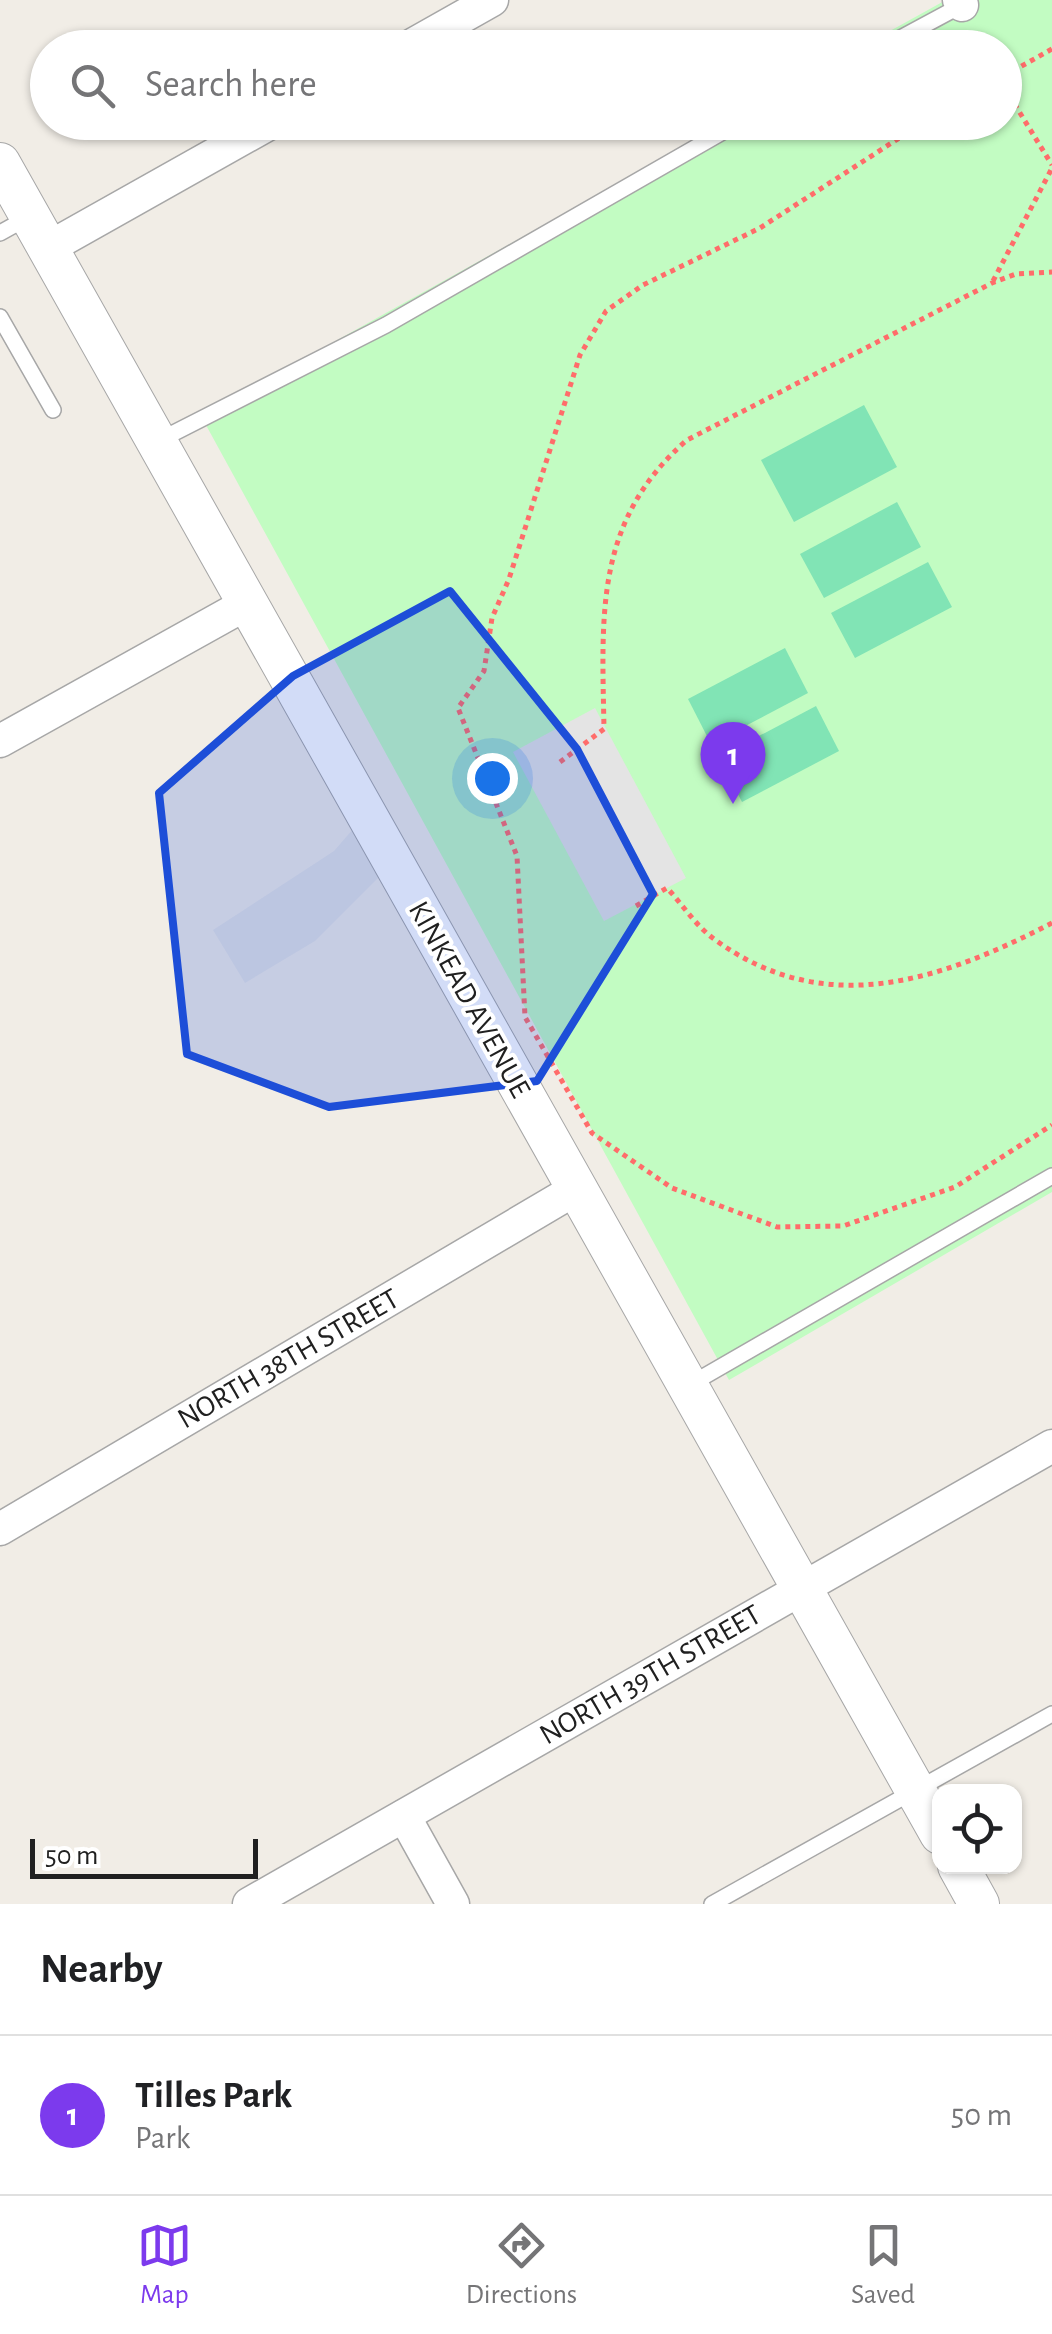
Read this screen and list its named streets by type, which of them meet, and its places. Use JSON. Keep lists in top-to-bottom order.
{
  "streets": {
    "street": ["KINKEAD AVENUE", "NORTH 38TH STREET", "NORTH 39TH STREET"]
  },
  "crossings": [
    ["KINKEAD AVENUE", "NORTH 38TH STREET"],
    ["KINKEAD AVENUE", "NORTH 39TH STREET"]
  ],
  "scale_bar": "50 m",
  "page": {
    "search": "Search here",
    "pins": "1",
    "scale": "50 m",
    "heading": "Nearby",
    "list": [
      {
        "mark": "1",
        "name": "Tilles Park",
        "note": "Park",
        "value": "50 m"
      }
    ],
    "nav": ["Map", "Directions", "Saved"]
  }
}
